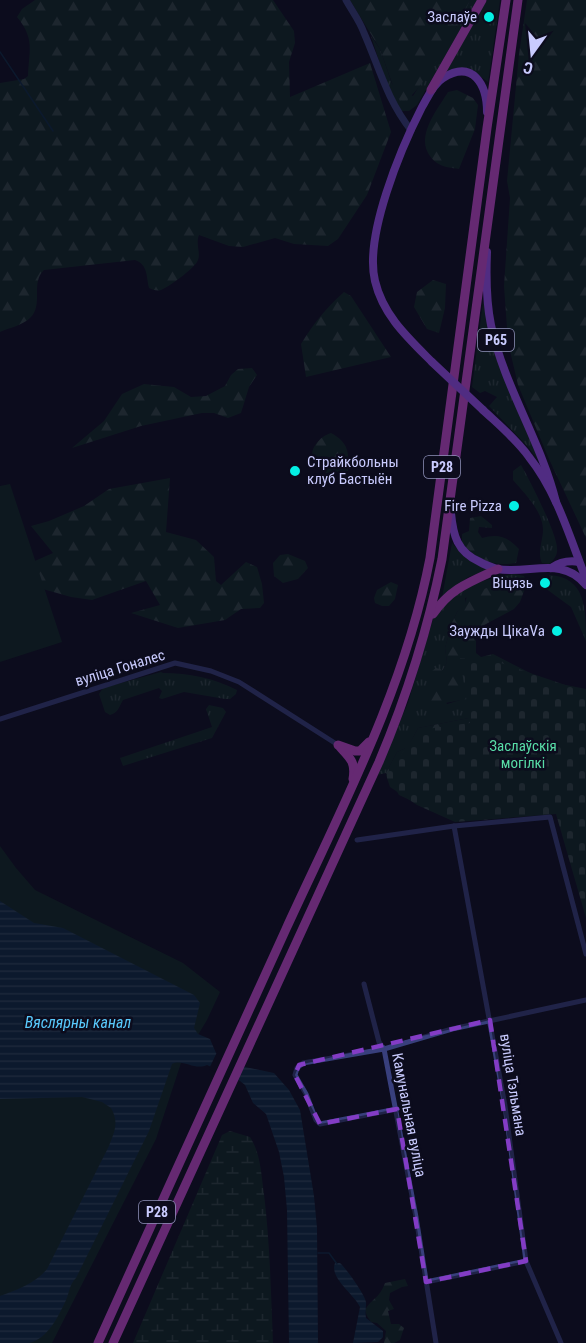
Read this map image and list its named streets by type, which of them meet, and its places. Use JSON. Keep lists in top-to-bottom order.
{
  "streets": {
    "highway": ["Р65", "Р28"],
    "street": ["вуліца Гоналес", "вуліца Тэльмана", "Камунальная вуліца"]
  },
  "crossings": [
    ["Р65", "Р28"]
  ],
  "water": ["Вяслярны канал"],
  "parks": ["Заслаўскія могілкі"],
  "places": [
    "Заслаўе",
    "Страйкбольны клуб Бастыён",
    "Fire Pizza",
    "Віцязь",
    "Заужды ЦікаVа"
  ],
  "north": "bottom"
}
